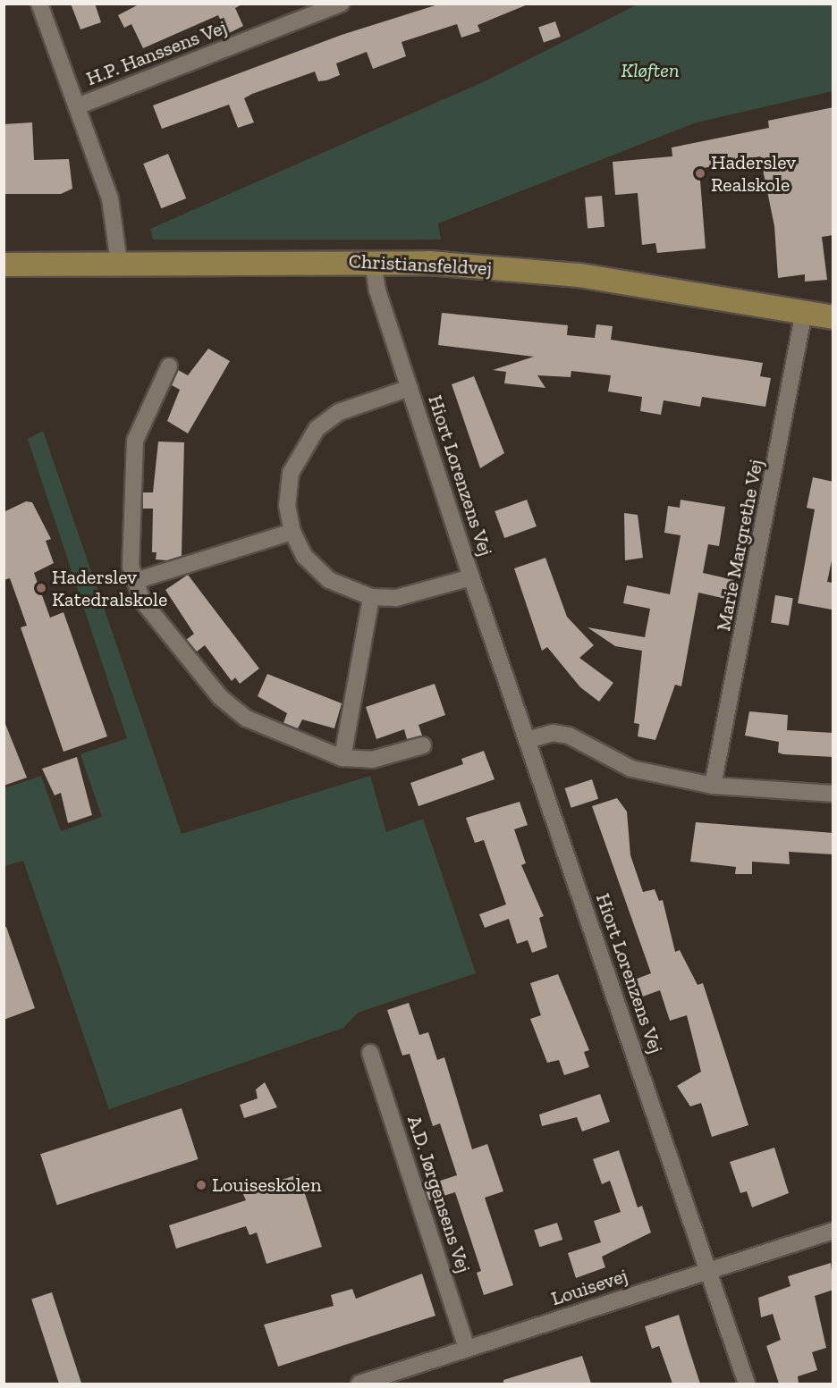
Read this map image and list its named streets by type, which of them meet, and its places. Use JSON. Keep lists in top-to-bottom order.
{
  "streets": {
    "street": [
      "H.P. Hanssens Vej",
      "Christiansfeldvej",
      "Hiort Lorenzens Vej",
      "Marie Margrethe Vej",
      "A.D. Jørgensens Vej",
      "Louisevej"
    ]
  },
  "crossings": [
    ["Christiansfeldvej", "Hiort Lorenzens Vej"],
    ["Christiansfeldvej", "Marie Margrethe Vej"],
    ["Hiort Lorenzens Vej", "Louisevej"],
    ["A.D. Jørgensens Vej", "Louisevej"]
  ],
  "parks": ["Kløften"],
  "places": ["Haderslev Realskole", "Haderslev Katedralskole", "Louiseskolen"]
}
